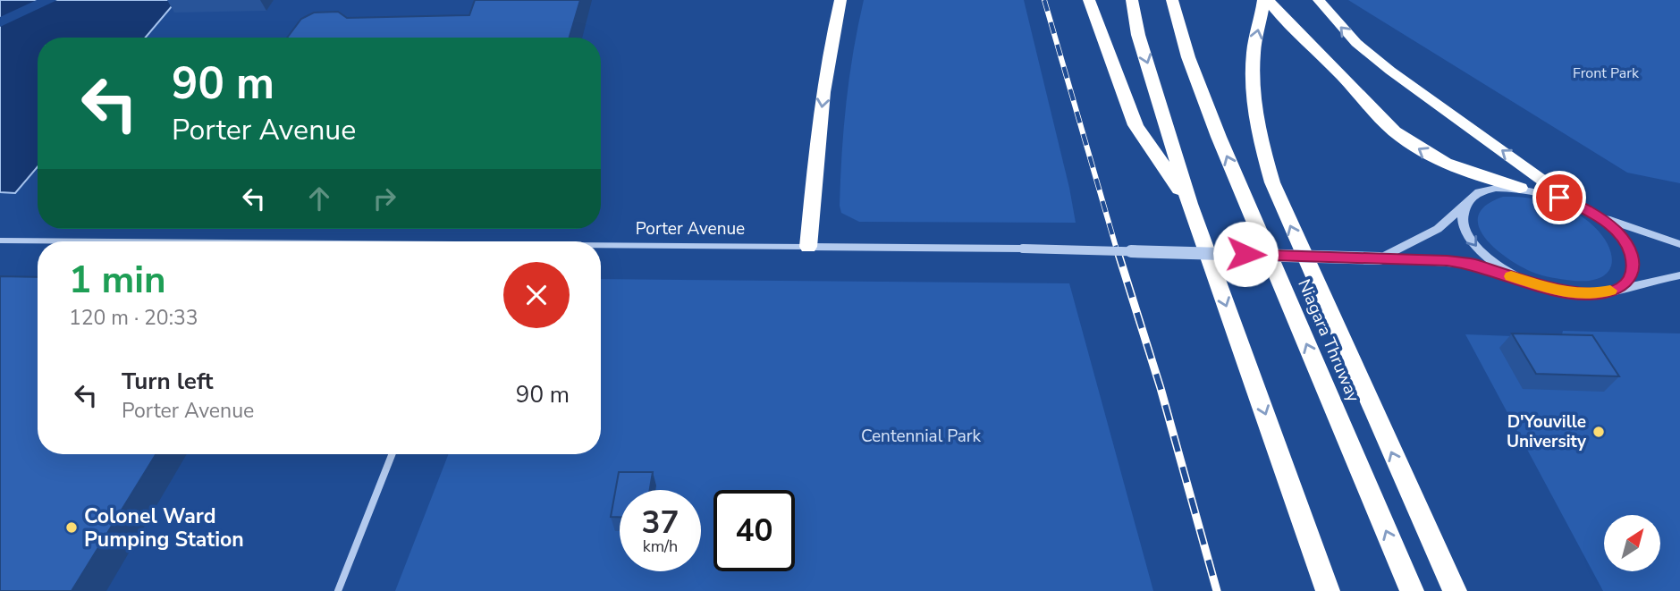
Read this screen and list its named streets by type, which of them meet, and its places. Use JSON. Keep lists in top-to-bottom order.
{
  "streets": {
    "highway": ["Niagara Thruway"],
    "street": ["Porter Avenue"]
  },
  "parks": ["Front Park", "Centennial Park"],
  "places": ["D'Youville University", "Colonel Ward Pumping Station"],
  "north": "top right",
  "page": {
    "turn": ["90 m", "Porter Avenue"],
    "heading": ["1 min", "120 m · 20:33"],
    "list": [
      {
        "name": "Turn left",
        "note": "Porter Avenue",
        "value": "90 m"
      }
    ],
    "speed": "37 km/h",
    "limit": "40"
  }
}
